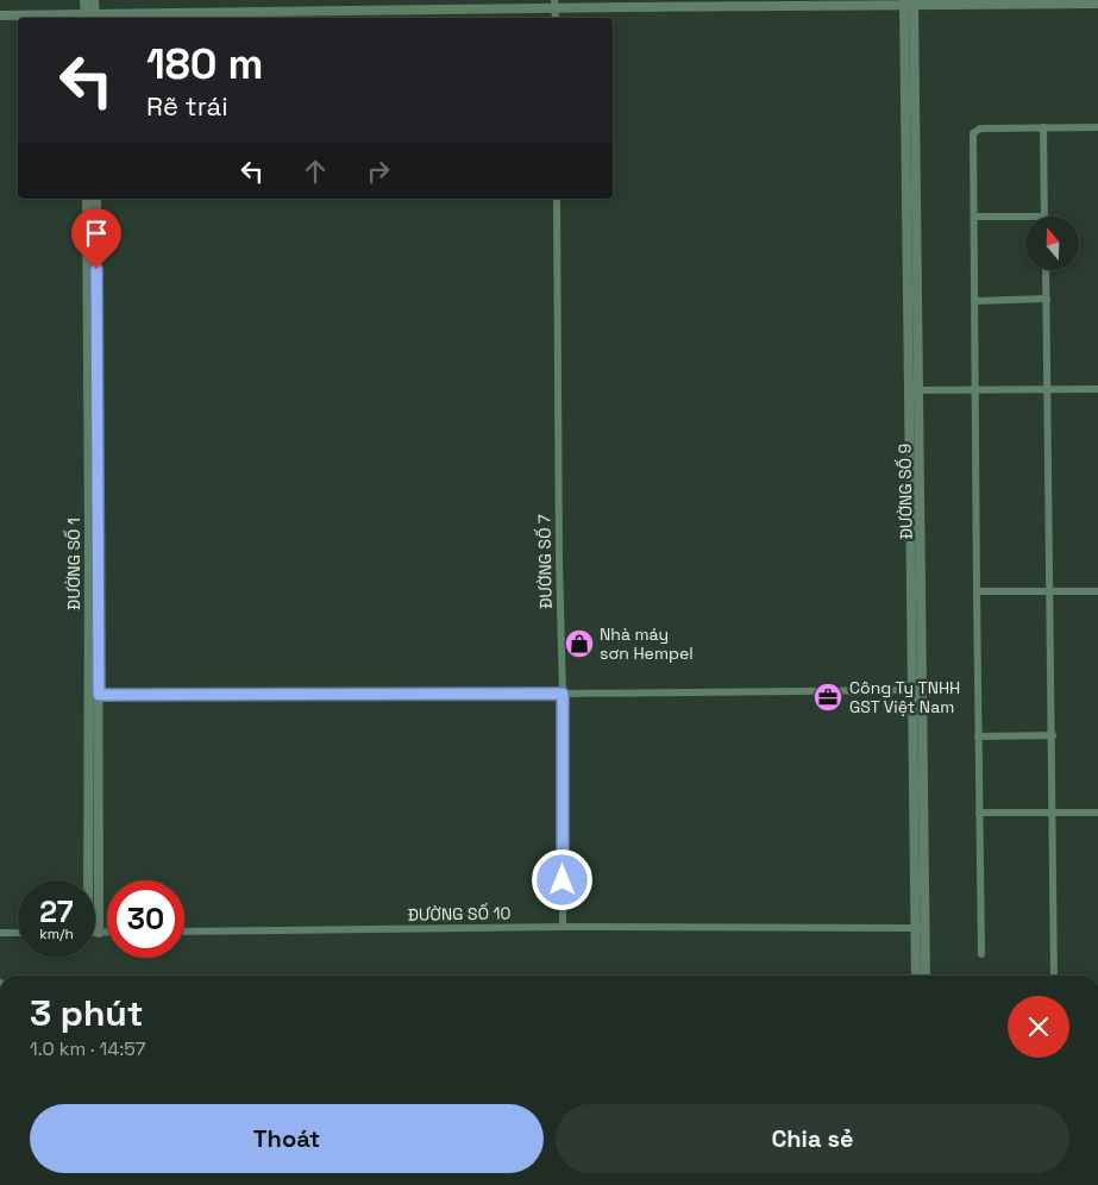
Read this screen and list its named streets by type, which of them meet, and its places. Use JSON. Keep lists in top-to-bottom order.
{
  "streets": {
    "street": [
      "ĐƯỜNG SỐ 9",
      "ĐƯỜNG SỐ 7",
      "ĐƯỜNG SỐ 1",
      "ĐƯỜNG SỐ 10"
    ]
  },
  "crossings": [
    ["ĐƯỜNG SỐ 9", "ĐƯỜNG SỐ 10"],
    ["ĐƯỜNG SỐ 7", "ĐƯỜNG SỐ 10"]
  ],
  "places": {
    "shop": ["Nhà máy sơn Hempel"],
    "office": ["Công Ty TNHH GST Việt Nam"]
  },
  "north": "top",
  "page": {
    "turn": ["180 m", "Rẽ trái"],
    "speed": "27 km/h",
    "limit": "30",
    "heading": ["3 phút", "1.0 km · 14:57"],
    "buttons": ["Thoát", "Chia sẻ"]
  }
}
